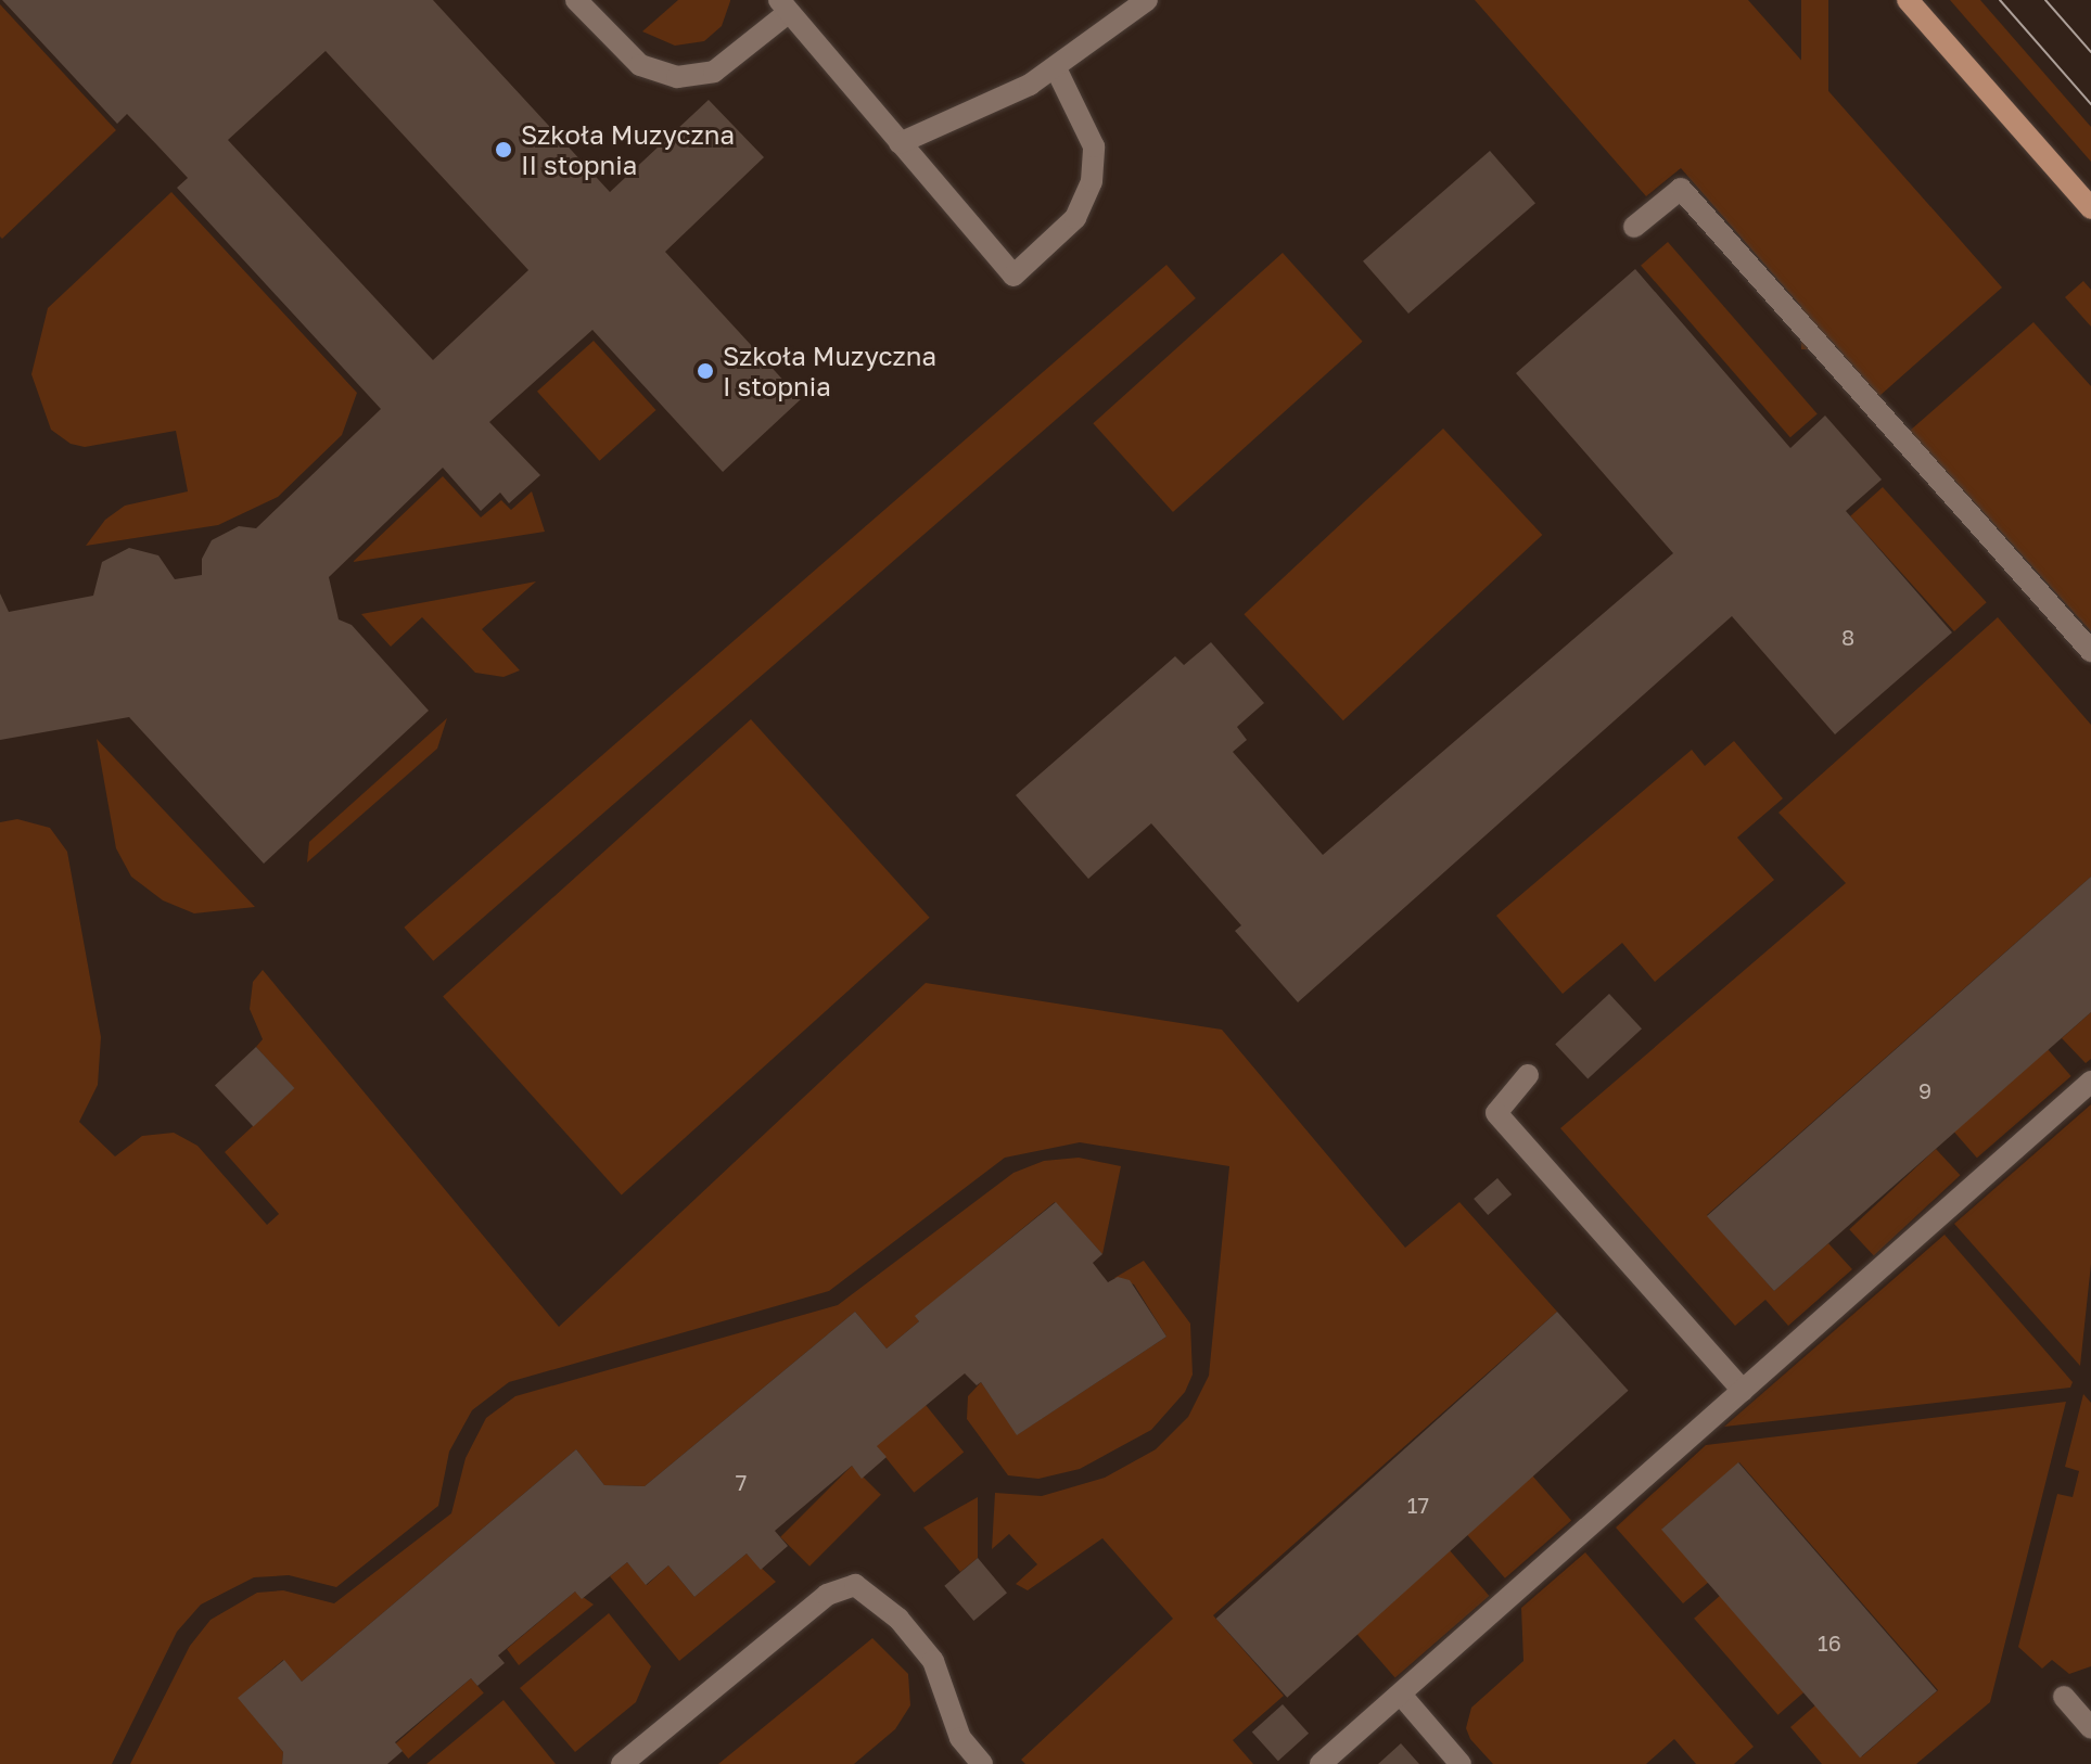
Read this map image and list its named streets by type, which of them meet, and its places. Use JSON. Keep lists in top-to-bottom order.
{
  "places": ["Szkoła Muzyczna II stopnia", "Szkoła Muzyczna I stopnia"],
  "house_numbers": [
    "8",
    "9",
    "7",
    "17",
    "16"
  ]
}
